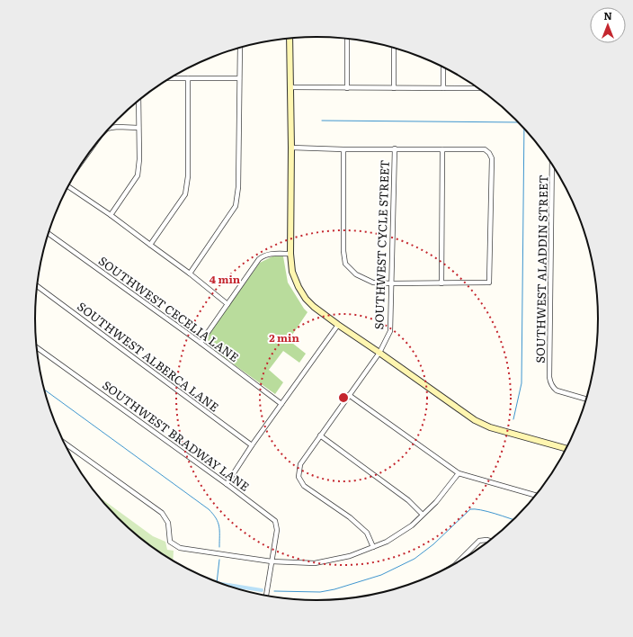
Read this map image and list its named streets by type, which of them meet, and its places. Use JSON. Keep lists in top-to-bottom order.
{
  "streets": {
    "street": [
      "SOUTHWEST CYCLE STREET",
      "SOUTHWEST ALADDIN STREET",
      "SOUTHWEST CECELIA LANE",
      "SOUTHWEST ALBERCA LANE",
      "SOUTHWEST BRADWAY LANE"
    ]
  },
  "north": "top",
  "rings": ["4 min", "2 min"]
}
